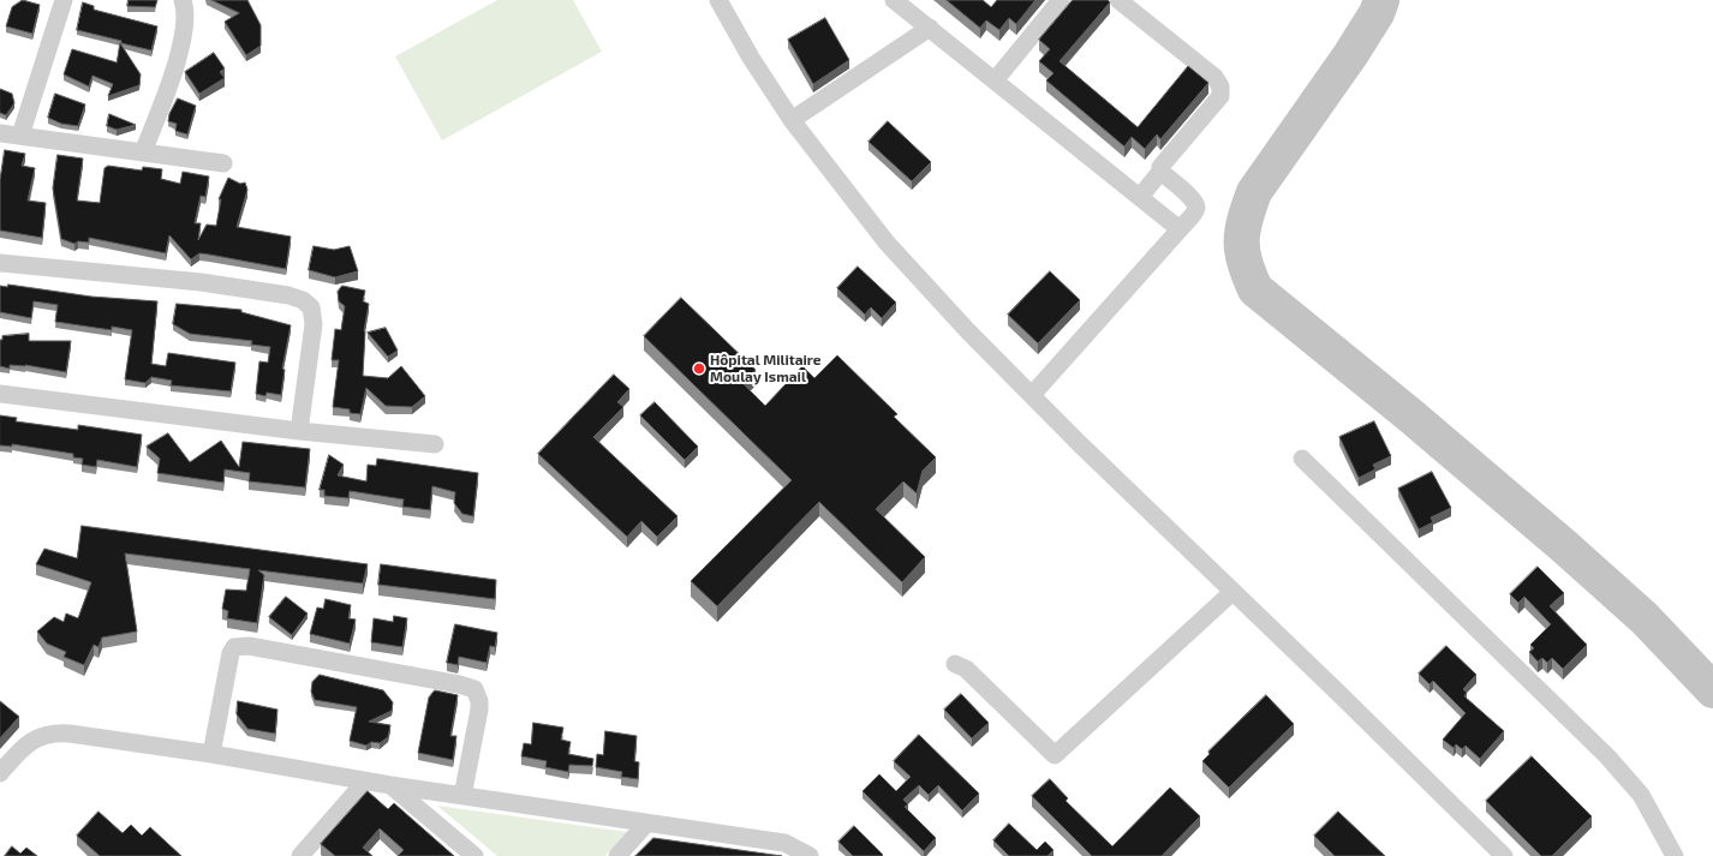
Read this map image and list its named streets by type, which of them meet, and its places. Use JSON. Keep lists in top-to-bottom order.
{
  "places": ["Hôpital Militaire Moulay Ismail"]
}
